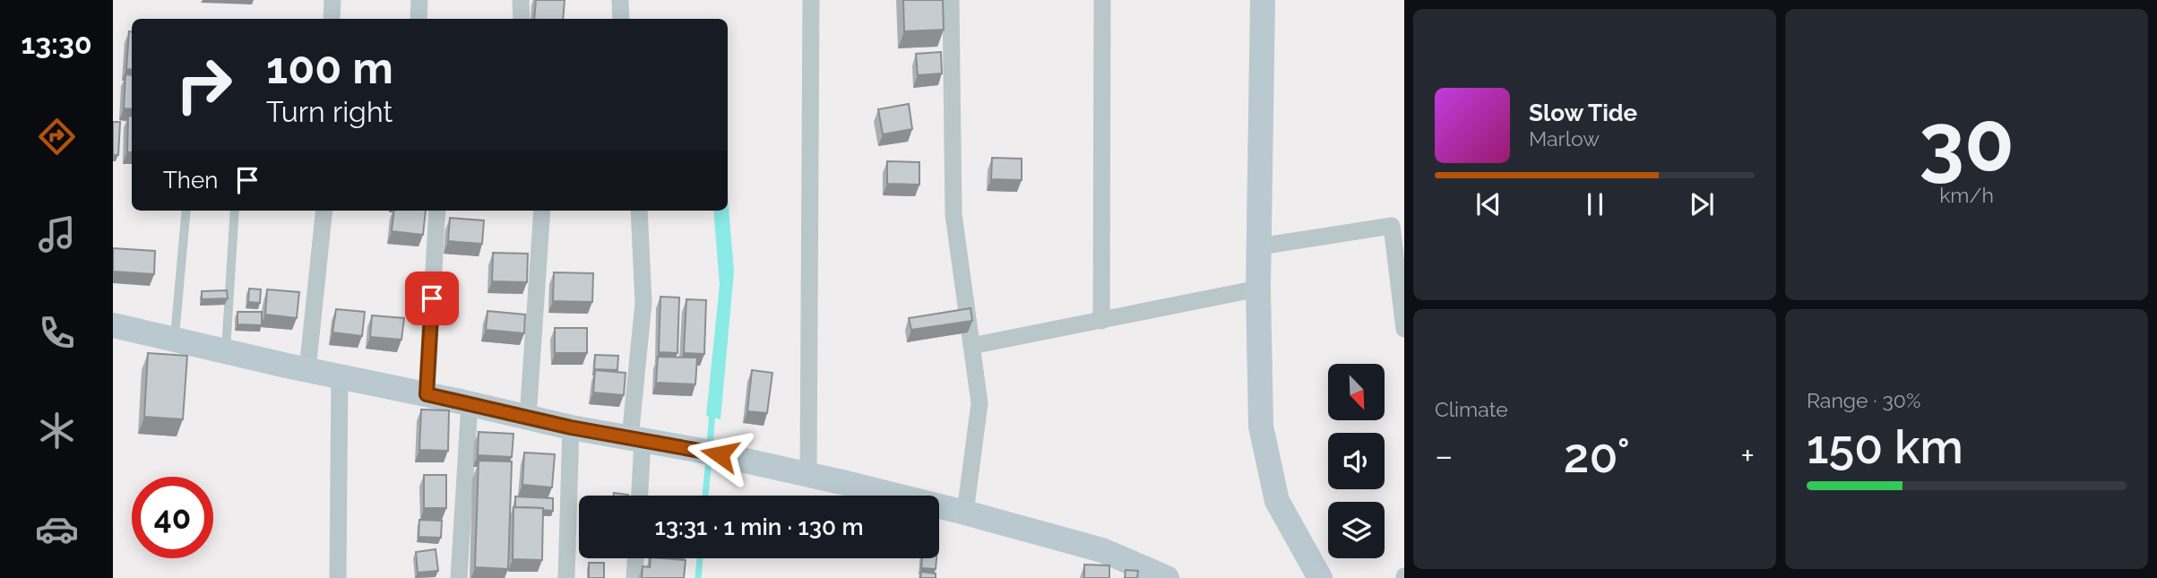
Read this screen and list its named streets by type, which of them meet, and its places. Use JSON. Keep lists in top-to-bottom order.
{
  "north": "bottom right",
  "page": {
    "tabs": "13:30",
    "tile": [
      ["30", "km/h"],
      "Climate",
      ["Range · 30%", "150 km"]
    ],
    "turn": ["100 m", "Turn right"],
    "song": ["Slow Tide", "Marlow"],
    "then": "Then",
    "heat": ["−", "20°", "+"],
    "limit": "40",
    "trip": "13:31 · 1 min · 130 m"
  }
}
